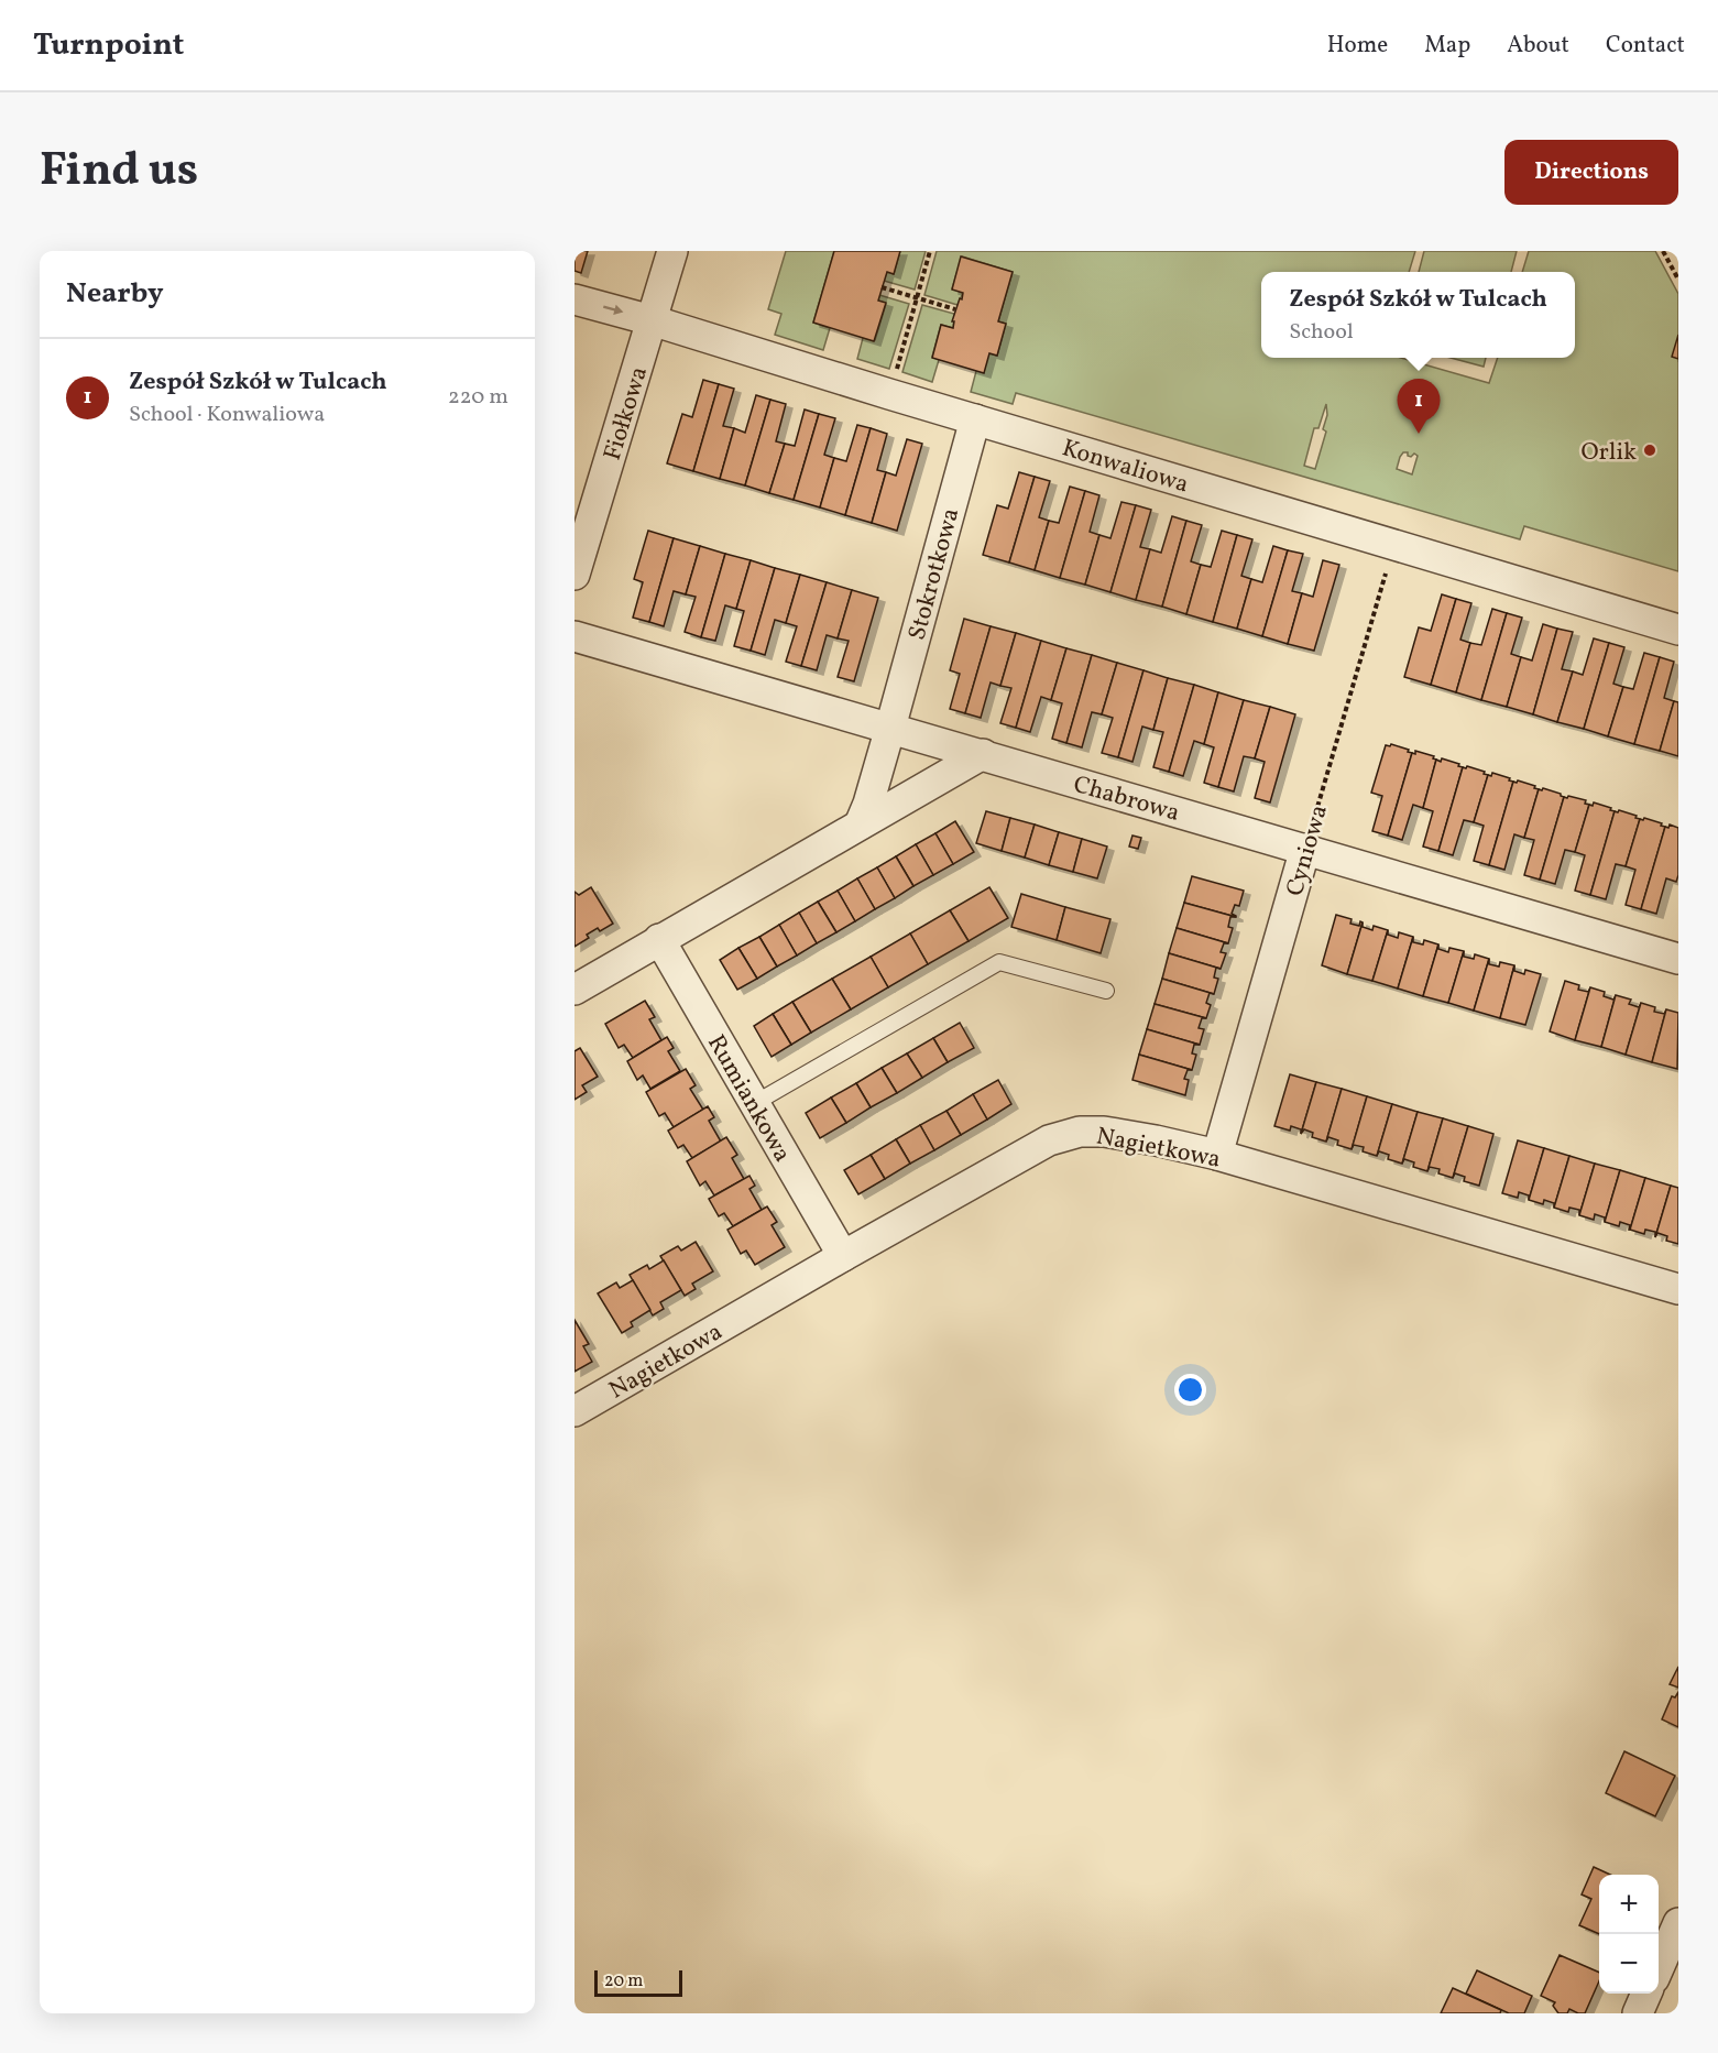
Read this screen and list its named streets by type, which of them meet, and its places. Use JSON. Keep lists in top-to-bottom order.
{
  "streets": {
    "street": [
      "Fiołkowa",
      "Konwaliowa",
      "Stokrotkowa",
      "Chabrowa",
      "Cyniowa",
      "Rumiankowa",
      "Nagietkowa"
    ]
  },
  "crossings": [
    ["Fiołkowa", "Konwaliowa"],
    ["Konwaliowa", "Stokrotkowa"],
    ["Konwaliowa", "Cyniowa"],
    ["Stokrotkowa", "Chabrowa"],
    ["Chabrowa", "Cyniowa"],
    ["Cyniowa", "Nagietkowa"],
    ["Rumiankowa", "Nagietkowa"]
  ],
  "places": ["Orlik"],
  "scale_bar": "20 m",
  "page": {
    "header": "Turnpoint",
    "nav": [
      "Home",
      "Map",
      "About",
      "Contact"
    ],
    "title": "Find us",
    "buttons": "Directions",
    "heading": "Nearby",
    "popup": ["Zespół Szkół w Tulcach", "School"],
    "list": [
      {
        "mark": "1",
        "name": "Zespół Szkół w Tulcach",
        "note": "School · Konwaliowa",
        "value": "220 m"
      }
    ],
    "pins": "1",
    "map_buttons": ["+", "−"],
    "scale": "20 m"
  }
}
